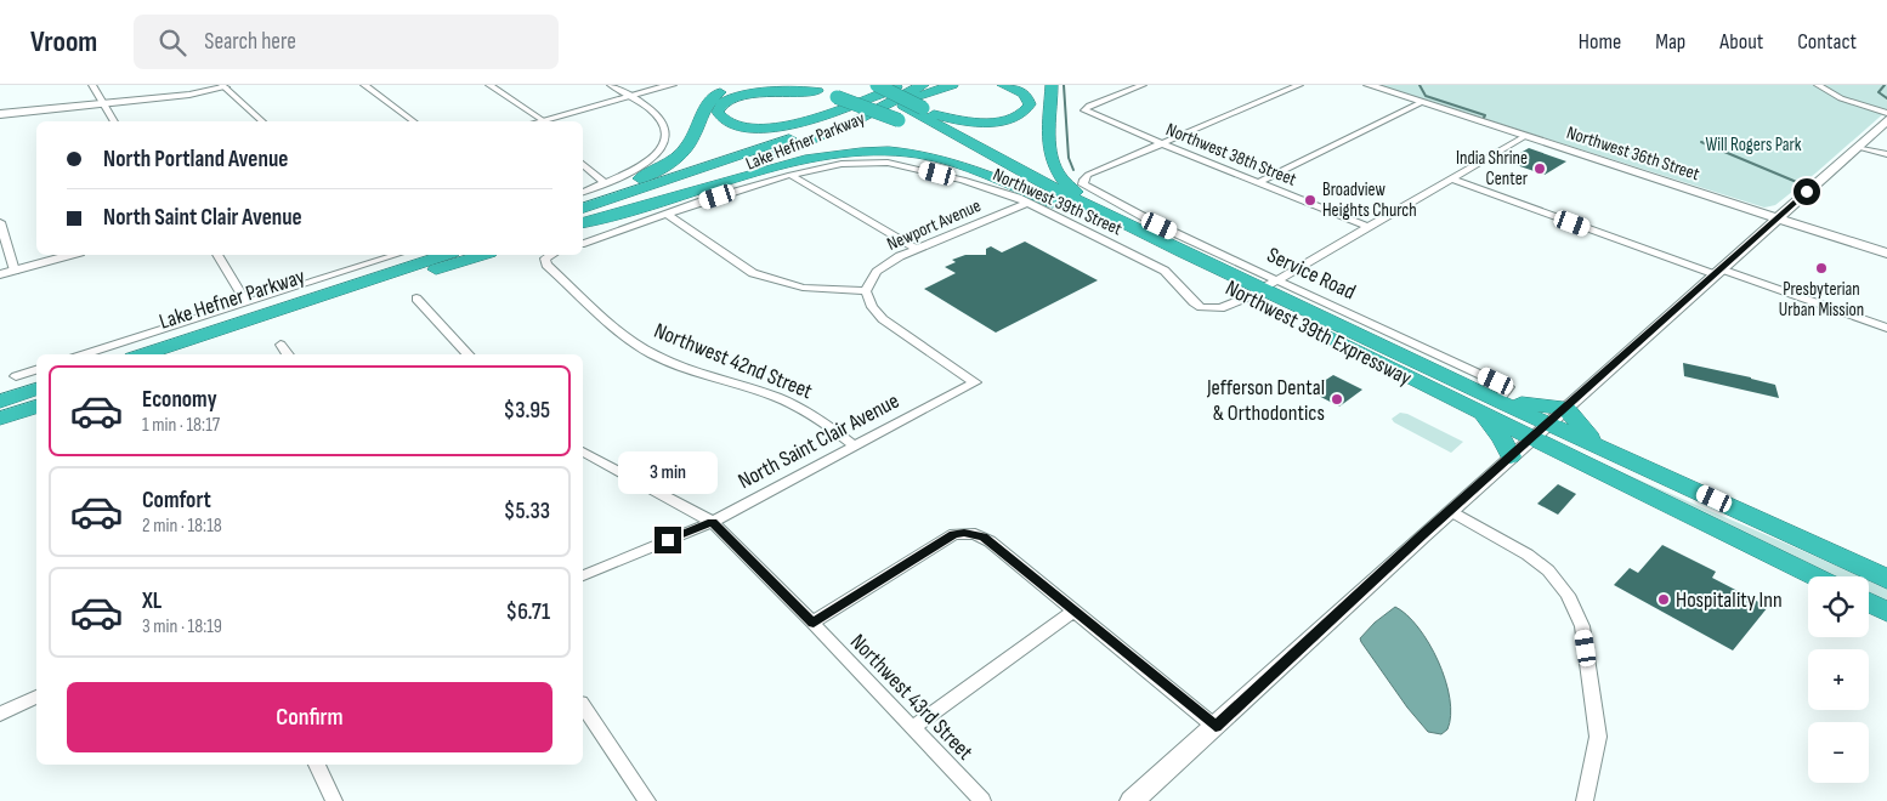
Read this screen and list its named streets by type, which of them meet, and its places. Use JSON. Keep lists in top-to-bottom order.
{
  "streets": {
    "highway": ["Lake Hefner Parkway", "Northwest 39th Expressway"],
    "main road": ["Northwest 36th Street"],
    "street": [
      "Northwest 38th Street",
      "Northwest 39th Street",
      "Newport Avenue",
      "Service Road",
      "Northwest 42nd Street",
      "North Saint Clair Avenue",
      "Northwest 43rd Street"
    ]
  },
  "crossings": [
    ["Northwest 38th Street", "Service Road"],
    ["Northwest 39th Street", "Newport Avenue"],
    ["Northwest 39th Street", "Northwest 39th Expressway"],
    ["Newport Avenue", "North Saint Clair Avenue"],
    ["Service Road", "Northwest 39th Expressway"],
    ["Northwest 42nd Street", "North Saint Clair Avenue"],
    ["North Saint Clair Avenue", "Northwest 43rd Street"]
  ],
  "parks": ["Will Rogers Park"],
  "places": [
    "India Shrine Center",
    "Broadview Heights Church",
    "Presbyterian Urban Mission",
    "Jefferson Dental & Orthodontics",
    "Hospitality Inn"
  ],
  "page": {
    "header": "Vroom",
    "search": "Search here",
    "nav": [
      "Home",
      "Map",
      "About",
      "Contact"
    ],
    "banner": ["North Portland Avenue", "North Saint Clair Avenue"],
    "list": [
      {
        "name": "Economy",
        "note": "1 min · 18:17",
        "value": "$3.95"
      },
      {
        "name": "Comfort",
        "note": "2 min · 18:18",
        "value": "$5.33"
      },
      {
        "name": "XL",
        "note": "3 min · 18:19",
        "value": "$6.71"
      }
    ],
    "bubble": "3 min",
    "map_buttons": ["+", "−"],
    "buttons": "Confirm"
  }
}
